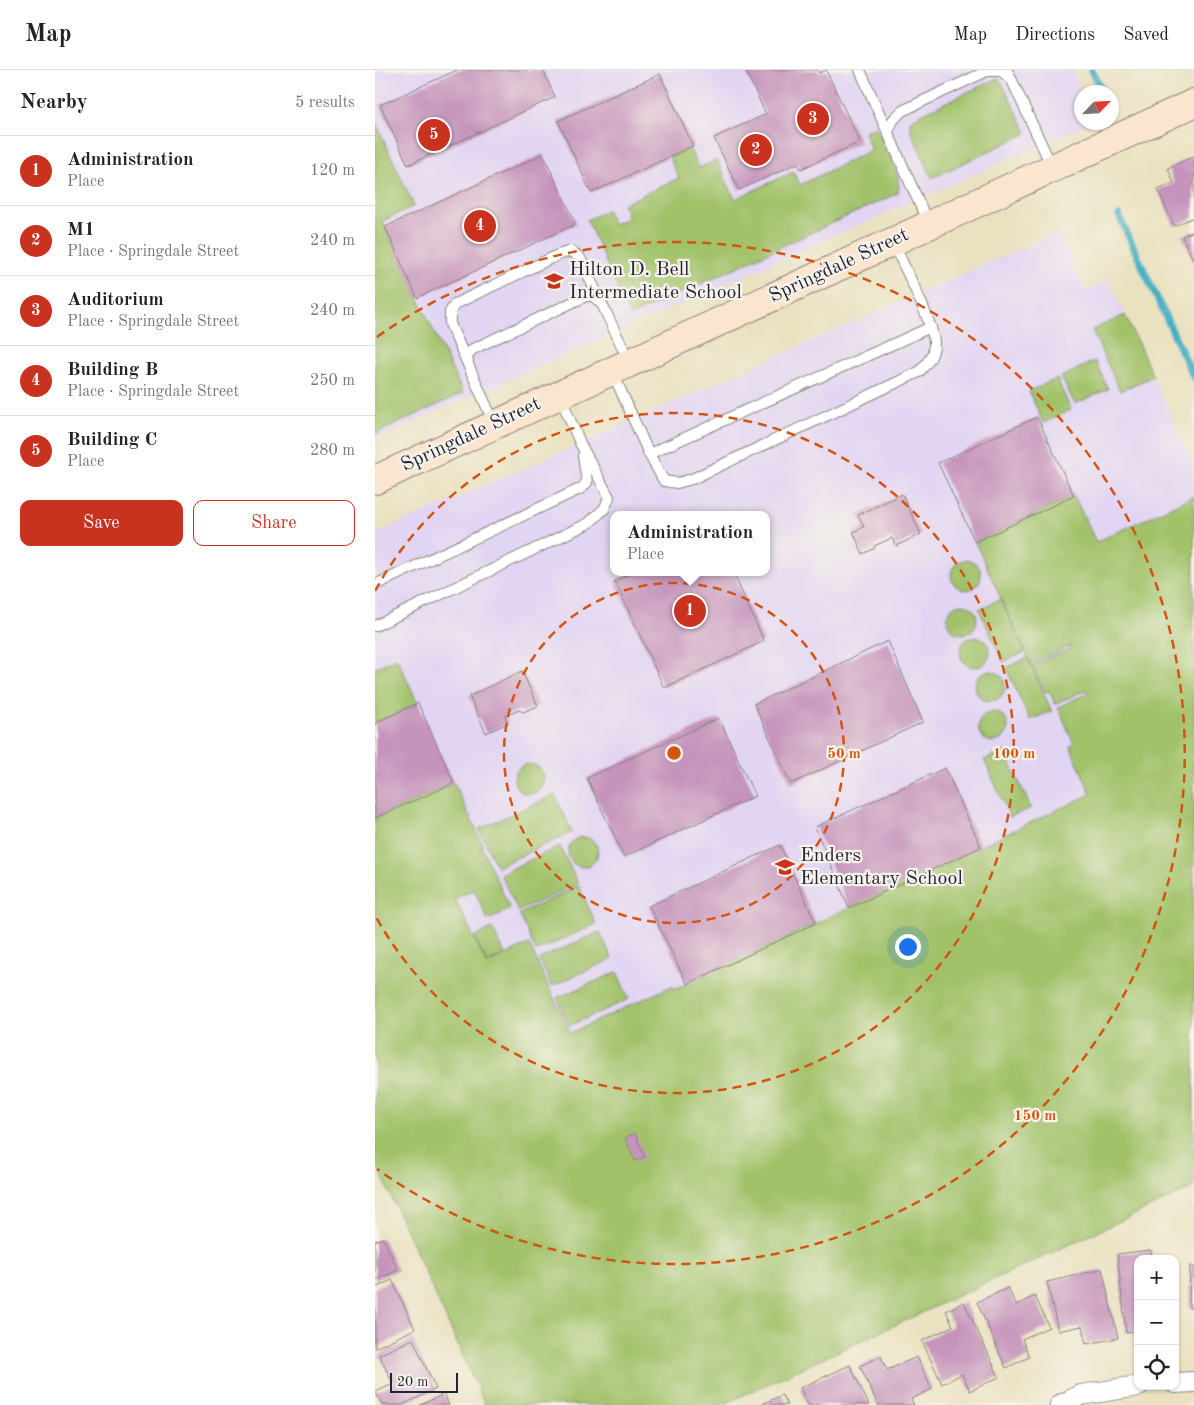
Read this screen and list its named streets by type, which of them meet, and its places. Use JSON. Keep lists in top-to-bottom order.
{
  "streets": {
    "street": ["Springdale Street"]
  },
  "places": {
    "school or university": ["Hilton D. Bell Intermediate School", "Enders Elementary School"]
  },
  "scale_bar": "20 m",
  "north": "top right",
  "page": {
    "header": "Map",
    "nav": ["Map", "Directions", "Saved"],
    "heading": ["Nearby", "5 results"],
    "pins": [
      "3",
      "5",
      "2",
      "4",
      "1"
    ],
    "list": [
      {
        "mark": "1",
        "name": "Administration",
        "note": "Place",
        "value": "120 m"
      },
      {
        "mark": "2",
        "name": "M1",
        "note": "Place · Springdale Street",
        "value": "240 m"
      },
      {
        "mark": "3",
        "name": "Auditorium",
        "note": "Place · Springdale Street",
        "value": "240 m"
      },
      {
        "mark": "4",
        "name": "Building B",
        "note": "Place · Springdale Street",
        "value": "250 m"
      },
      {
        "mark": "5",
        "name": "Building C",
        "note": "Place",
        "value": "280 m"
      }
    ],
    "buttons": ["Save", "Share"],
    "popup": ["Administration", "Place"],
    "map_buttons": ["+", "−"],
    "scale": "20 m"
  },
  "rings": ["50 m", "100 m", "150 m"]
}
